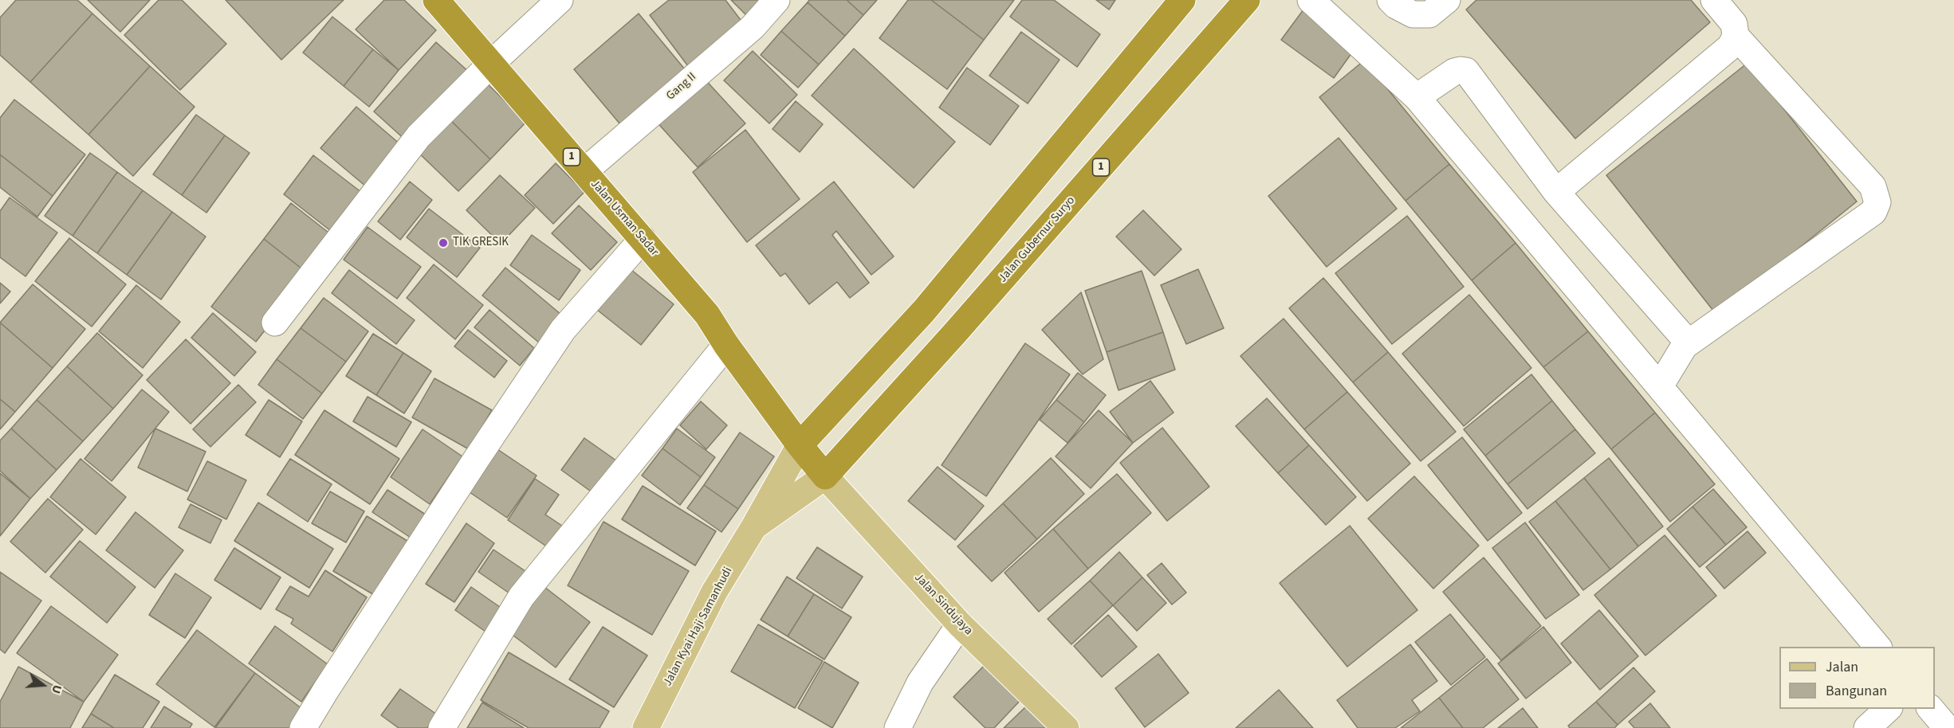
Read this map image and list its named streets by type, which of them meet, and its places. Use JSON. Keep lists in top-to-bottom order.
{
  "streets": {
    "highway": ["1", "Jalan Usman Sadar", "Jalan Gubernur Suryo"],
    "main road": ["Jalan Sindujaya", "Jalan Kyai Haji Samanhudi"],
    "street": ["Gang II"]
  },
  "crossings": [
    ["Gang II", "Jalan Usman Sadar"],
    ["1", "Jalan Usman Sadar"],
    ["1", "Jalan Gubernur Suryo"],
    ["1", "Jalan Sindujaya"],
    ["1", "Jalan Kyai Haji Samanhudi"],
    ["Jalan Usman Sadar", "Jalan Kyai Haji Samanhudi"],
    ["Jalan Gubernur Suryo", "Jalan Sindujaya"],
    ["Jalan Gubernur Suryo", "Jalan Kyai Haji Samanhudi"],
    ["Jalan Sindujaya", "Jalan Kyai Haji Samanhudi"]
  ],
  "places": ["TIK GRESIK"],
  "legend": ["Jalan", "Bangunan"],
  "north": "right"
}
